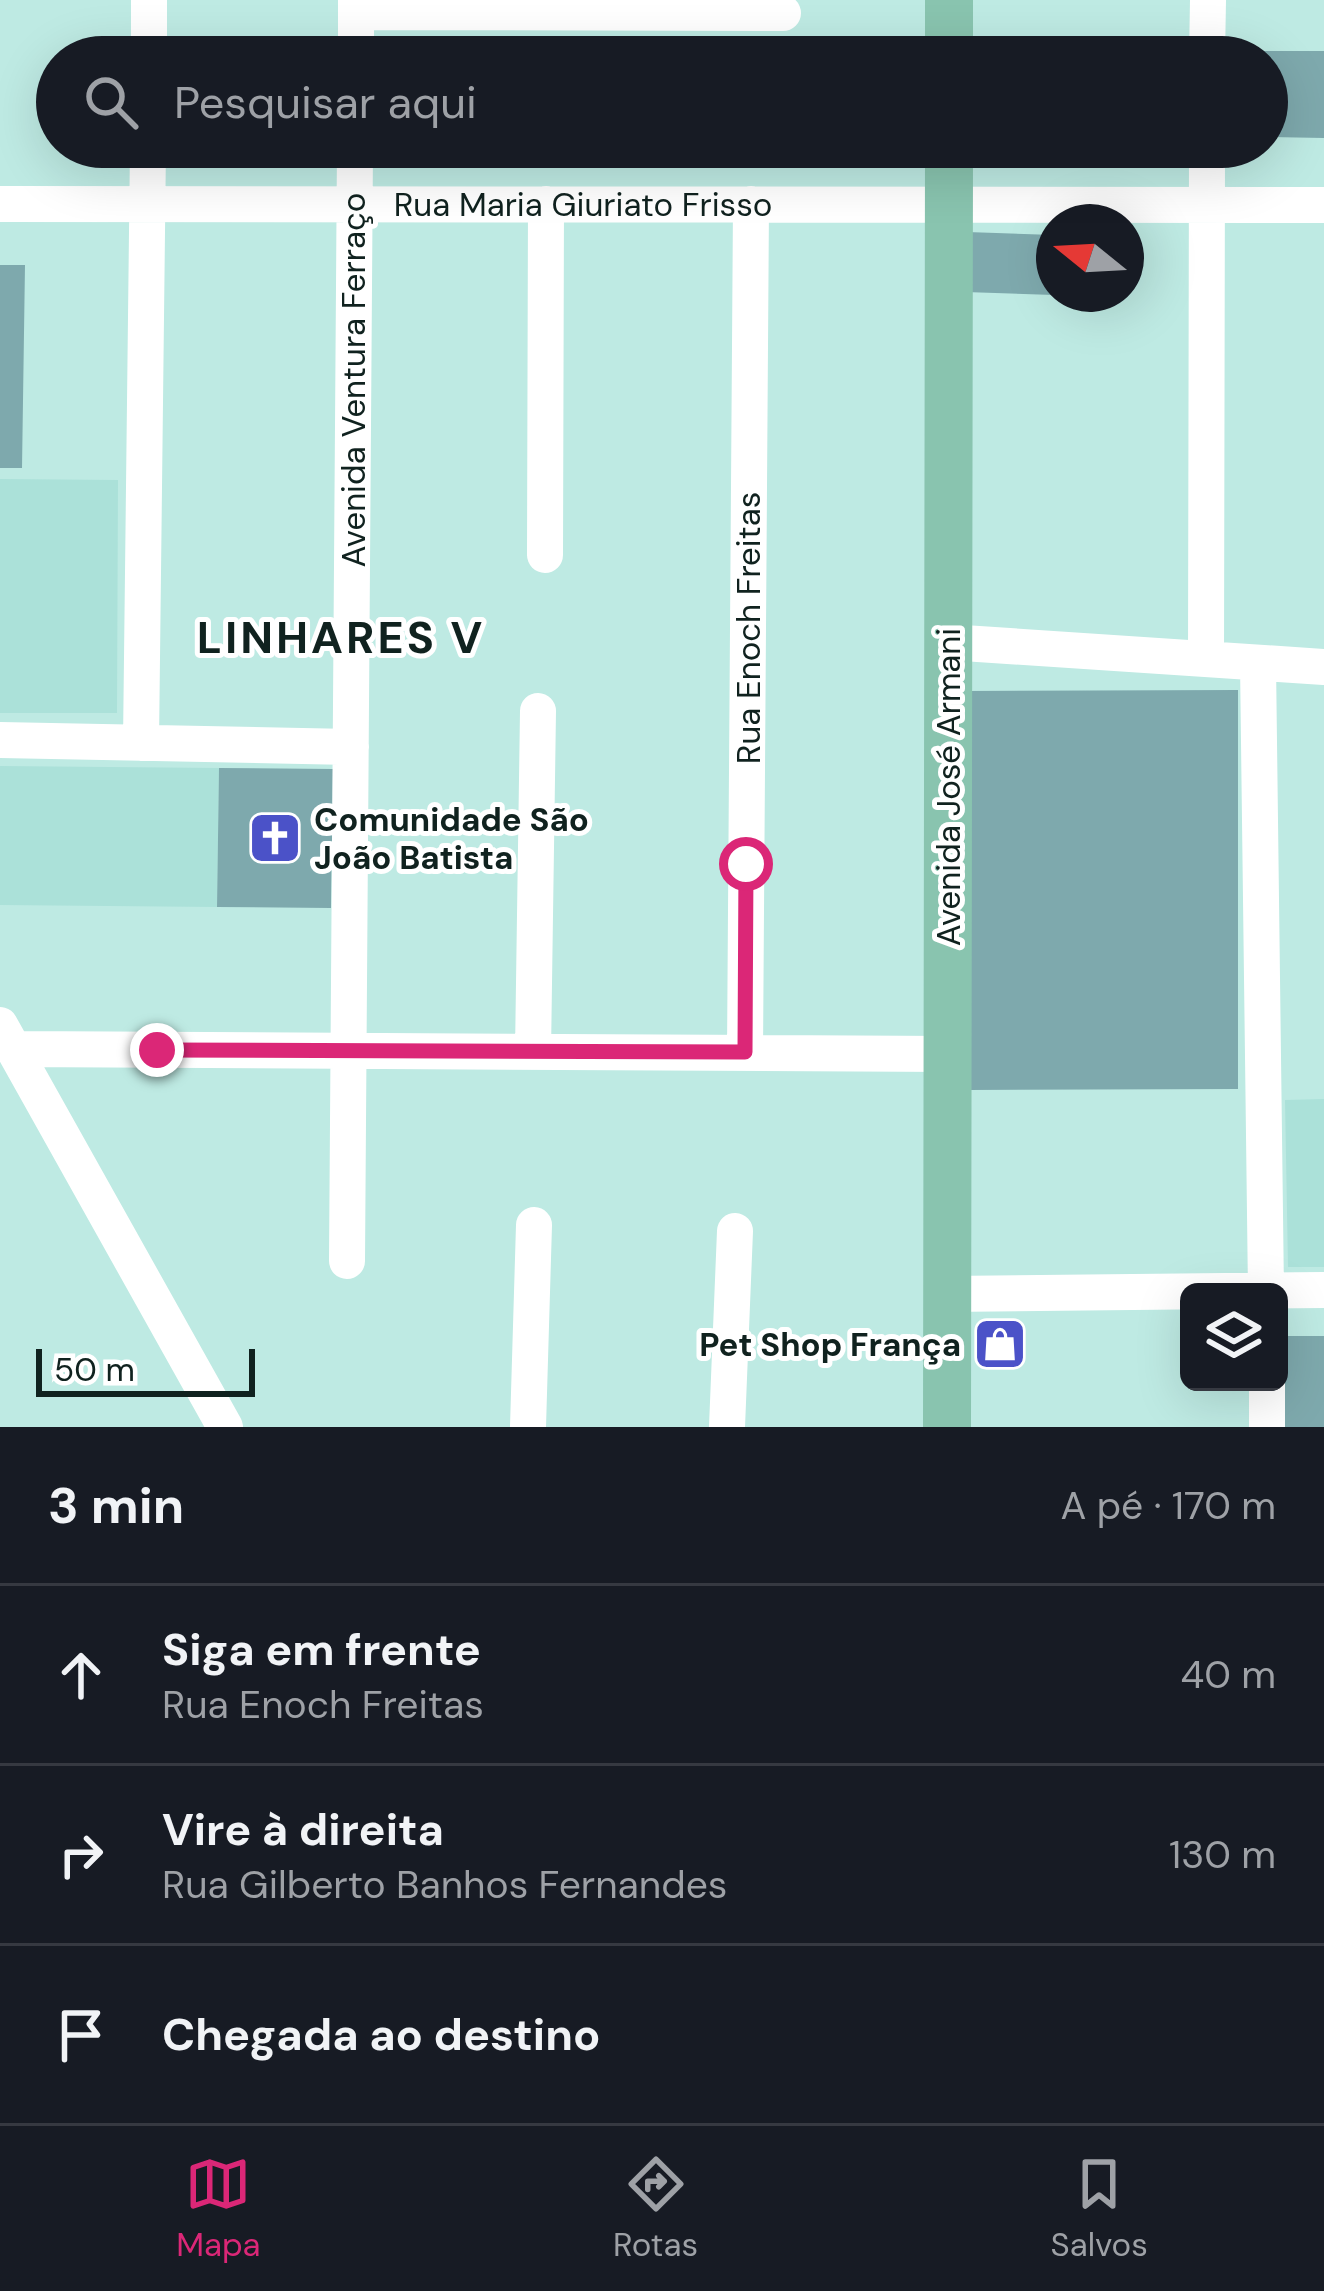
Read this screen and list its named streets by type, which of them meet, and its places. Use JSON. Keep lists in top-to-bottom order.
{
  "streets": {
    "main road": ["Avenida José Armani"],
    "street": ["Rua Maria Giuriato Frisso", "Avenida Ventura Ferraço", "Rua Enoch Freitas"]
  },
  "crossings": [
    ["Rua Maria Giuriato Frisso", "Avenida Ventura Ferraço"],
    ["Rua Maria Giuriato Frisso", "Rua Enoch Freitas"],
    ["Rua Maria Giuriato Frisso", "Avenida José Armani"]
  ],
  "districts": ["LINHARES V"],
  "places": {
    "church": ["Comunidade São João Batista"],
    "shop": ["Pet Shop França"]
  },
  "scale_bar": "50 m",
  "north": "left",
  "page": {
    "search": "Pesquisar aqui",
    "scale": "50 m",
    "heading": ["3 min", "A pé · 170 m"],
    "list": [
      ["Siga em frente", "Rua Enoch Freitas", "40 m"],
      ["Vire à direita", "Rua Gilberto Banhos Fernandes", "130 m"],
      "Chegada ao destino"
    ],
    "nav": ["Mapa", "Rotas", "Salvos"]
  }
}
